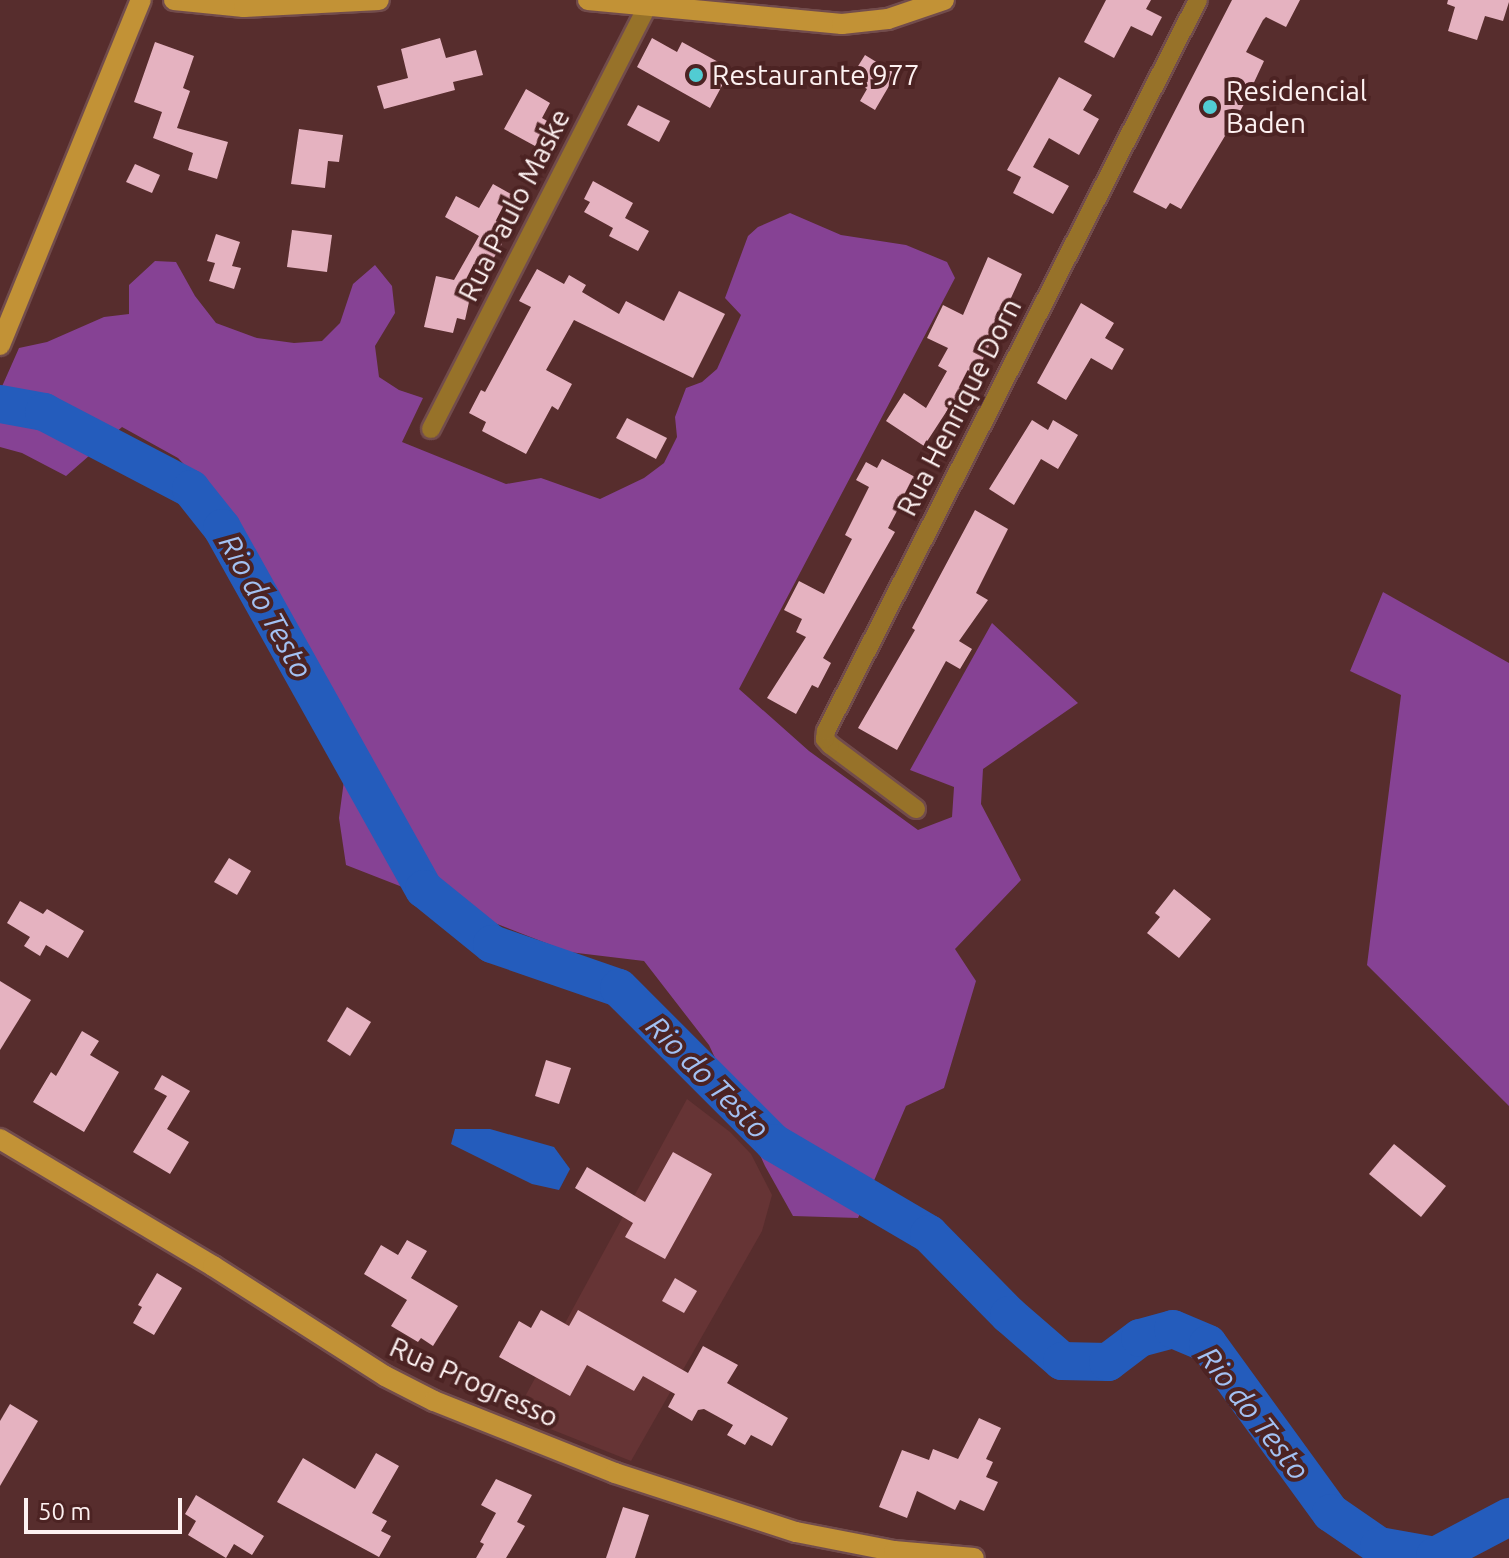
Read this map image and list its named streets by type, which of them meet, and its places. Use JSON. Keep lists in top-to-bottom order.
{
  "streets": {
    "street": ["Rua Paulo Maske", "Rua Henrique Dorn", "Rua Progresso"]
  },
  "water": ["Rio do Testo"],
  "places": ["Restaurante 977", "Residencial Baden"],
  "scale_bar": "50 m"
}
